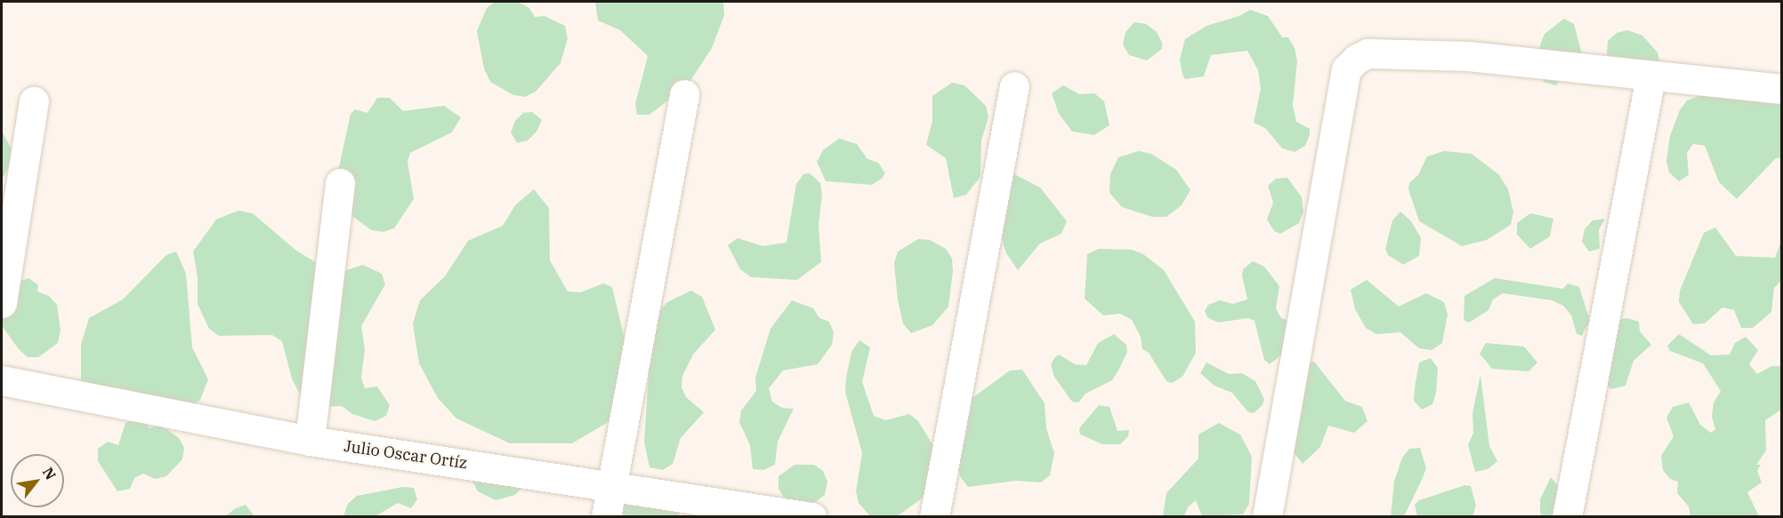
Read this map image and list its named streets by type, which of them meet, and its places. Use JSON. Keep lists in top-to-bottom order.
{
  "streets": {
    "street": ["Julio Oscar Ortíz"]
  },
  "north": "top right"
}
